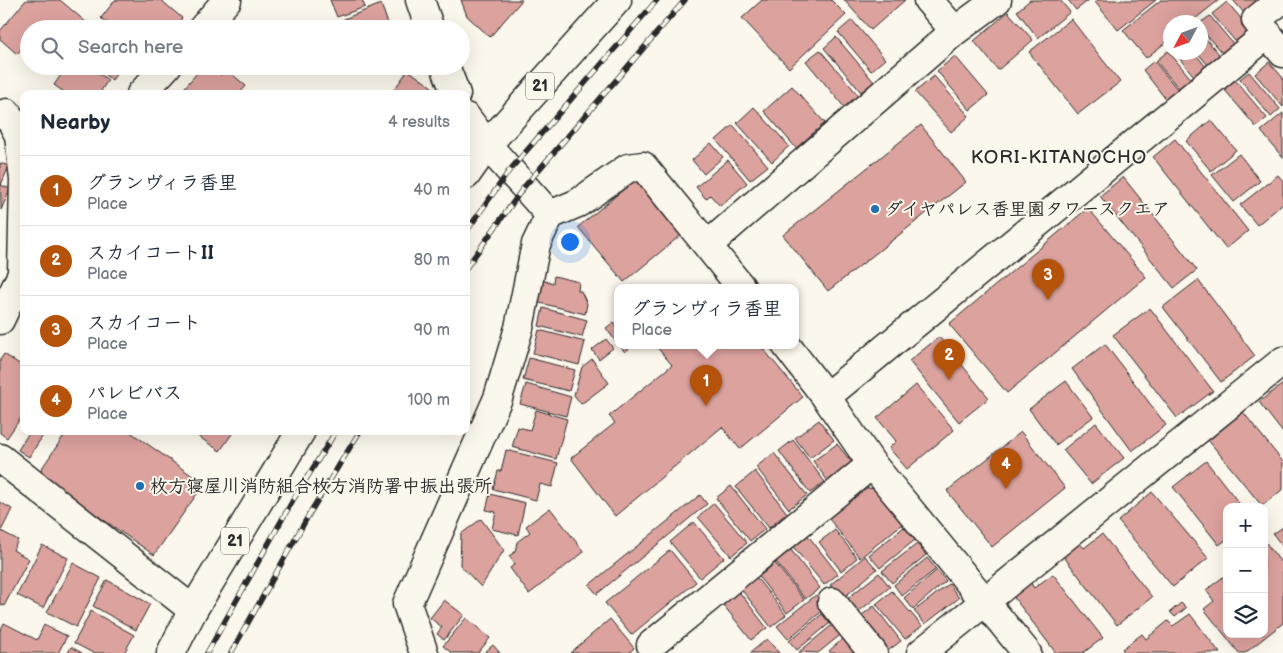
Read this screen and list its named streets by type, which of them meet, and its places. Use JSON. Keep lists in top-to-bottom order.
{
  "streets": {
    "street": ["21"]
  },
  "districts": ["KORI-KITANOCHO"],
  "places": ["ダイヤパレス香里園タワースクエア", "枚方寝屋川消防組合枚方消防署中振出張所"],
  "north": "bottom left",
  "page": {
    "search": "Search here",
    "heading": ["Nearby", "4 results"],
    "list": [
      {
        "mark": "1",
        "name": "グランヴィラ香里",
        "note": "Place",
        "value": "40 m"
      },
      {
        "mark": "2",
        "name": "スカイコートII",
        "note": "Place",
        "value": "80 m"
      },
      {
        "mark": "3",
        "name": "スカイコート",
        "note": "Place",
        "value": "90 m"
      },
      {
        "mark": "4",
        "name": "パレビバス",
        "note": "Place",
        "value": "100 m"
      }
    ],
    "pins": [
      "3",
      "2",
      "1",
      "4"
    ],
    "popup": ["グランヴィラ香里", "Place"],
    "map_buttons": ["+", "−"]
  }
}
